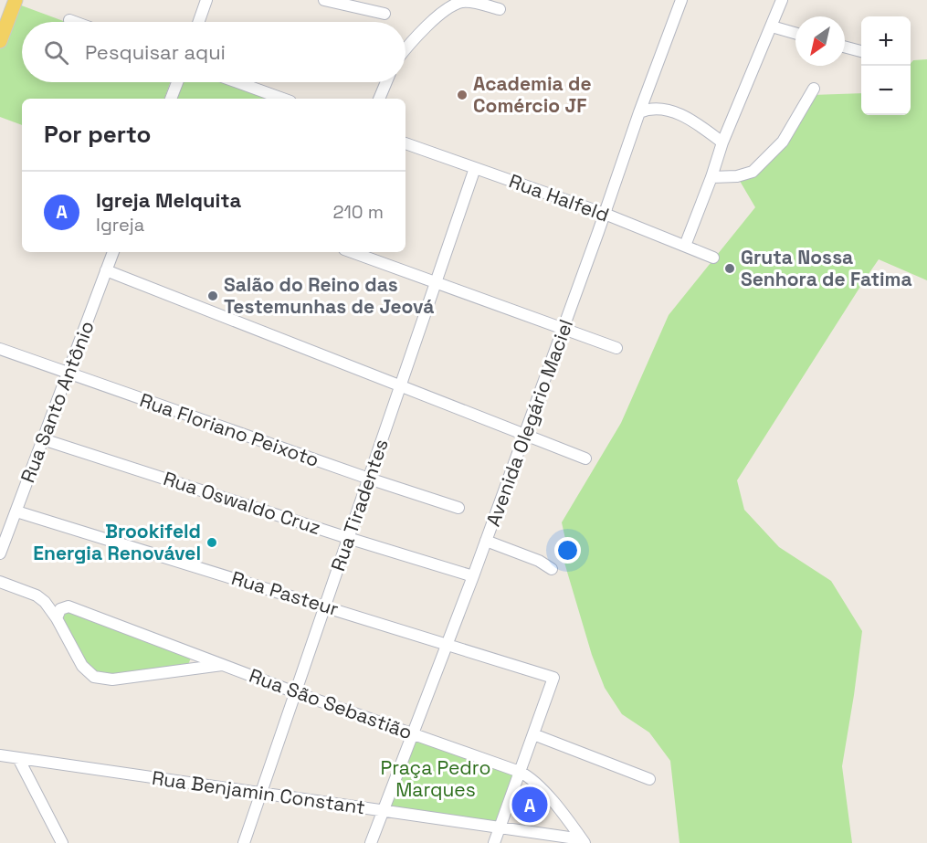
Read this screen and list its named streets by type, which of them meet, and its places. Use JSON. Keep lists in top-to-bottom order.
{
  "streets": {
    "street": [
      "Rua Halfeld",
      "Rua Santo Antônio",
      "Avenida Olegário Maciel",
      "Rua Floriano Peixoto",
      "Rua Oswaldo Cruz",
      "Rua Tiradentes",
      "Rua Pasteur",
      "Rua São Sebastião",
      "Rua Benjamin Constant"
    ]
  },
  "crossings": [
    ["Rua Halfeld", "Avenida Olegário Maciel"],
    ["Rua Halfeld", "Rua Tiradentes"],
    ["Rua Santo Antônio", "Rua Floriano Peixoto"],
    ["Rua Santo Antônio", "Rua Oswaldo Cruz"],
    ["Rua Santo Antônio", "Rua Pasteur"],
    ["Avenida Olegário Maciel", "Rua Oswaldo Cruz"],
    ["Avenida Olegário Maciel", "Rua Pasteur"],
    ["Avenida Olegário Maciel", "Rua São Sebastião"],
    ["Avenida Olegário Maciel", "Rua Benjamin Constant"],
    ["Rua Floriano Peixoto", "Rua Tiradentes"],
    ["Rua Oswaldo Cruz", "Rua Tiradentes"],
    ["Rua Tiradentes", "Rua Pasteur"],
    ["Rua Tiradentes", "Rua São Sebastião"],
    ["Rua Tiradentes", "Rua Benjamin Constant"],
    ["Rua São Sebastião", "Rua Benjamin Constant"]
  ],
  "parks": ["Praça Pedro Marques"],
  "places": [
    "Academia de Comércio JF",
    "Gruta Nossa Senhora de Fatima",
    "Salão do Reino das Testemunhas de Jeová",
    "Brookifeld Energia Renovável"
  ],
  "north": "bottom left",
  "page": {
    "map_buttons": ["+", "−"],
    "search": "Pesquisar aqui",
    "heading": "Por perto",
    "list": [
      {
        "mark": "A",
        "name": "Igreja Melquita",
        "note": "Igreja",
        "value": "210 m"
      }
    ],
    "pins": "A"
  }
}
